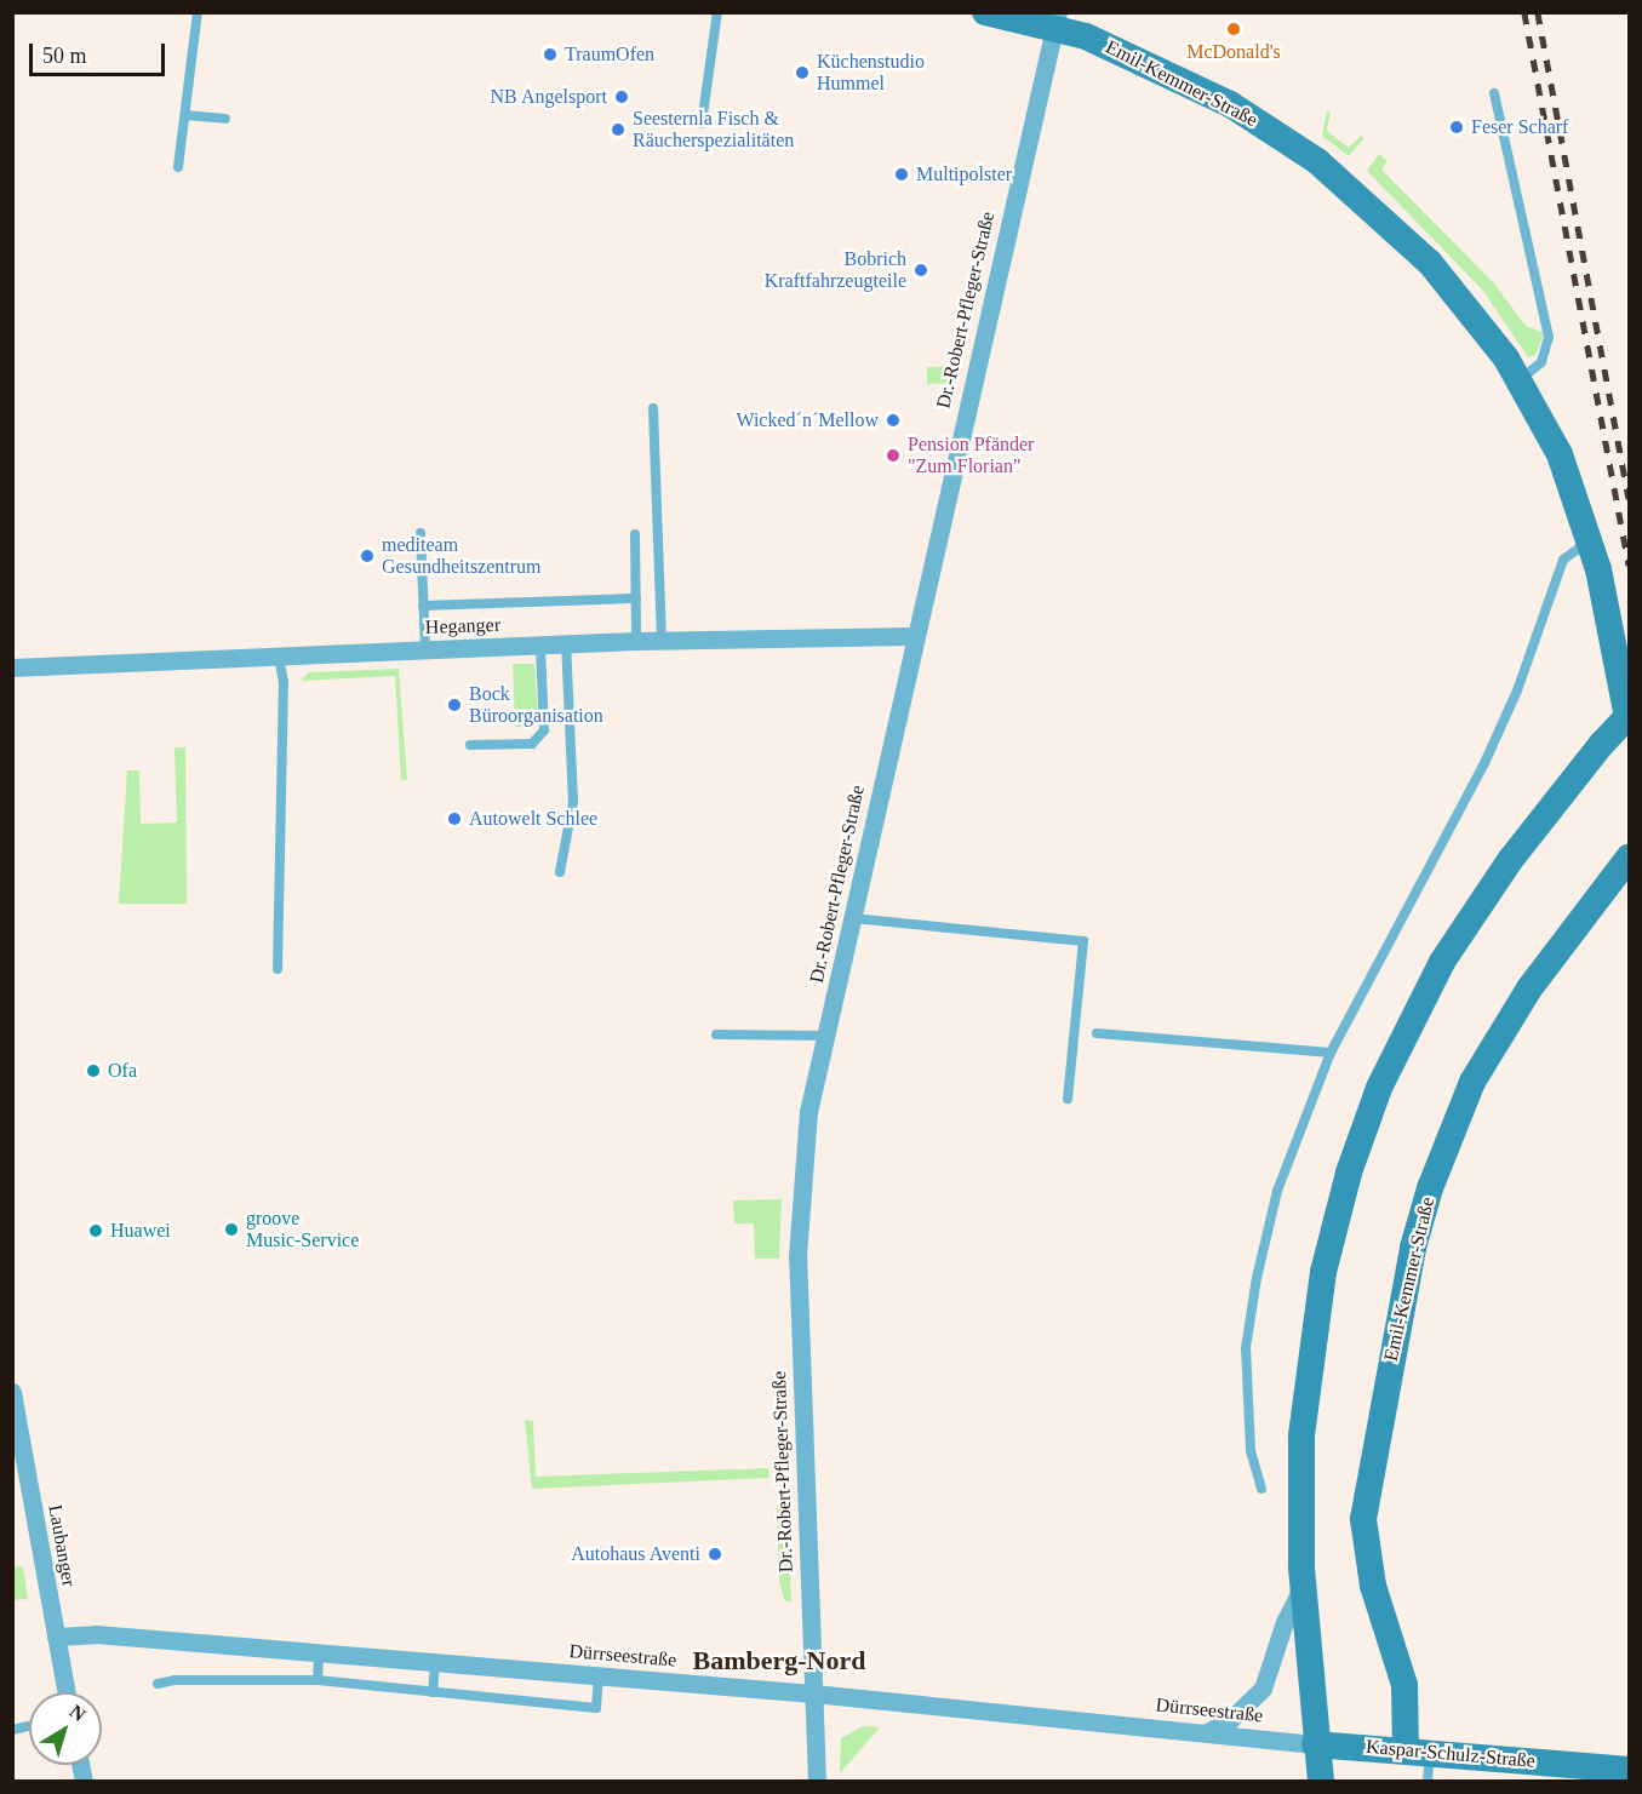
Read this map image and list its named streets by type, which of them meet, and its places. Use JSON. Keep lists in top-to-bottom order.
{
  "streets": {
    "street": [
      "Emil-Kemmer-Straße",
      "Dr.-Robert-Pfleger-Straße",
      "Heganger",
      "Laubanger",
      "Dürrseestraße",
      "Kaspar-Schulz-Straße"
    ]
  },
  "crossings": [
    ["Emil-Kemmer-Straße", "Dr.-Robert-Pfleger-Straße"],
    ["Emil-Kemmer-Straße", "Kaspar-Schulz-Straße"],
    ["Dr.-Robert-Pfleger-Straße", "Heganger"],
    ["Dr.-Robert-Pfleger-Straße", "Dürrseestraße"],
    ["Laubanger", "Dürrseestraße"],
    ["Dürrseestraße", "Kaspar-Schulz-Straße"]
  ],
  "districts": ["Bamberg-Nord"],
  "places": [
    "McDonald's",
    "TraumOfen",
    "Küchenstudio Hummel",
    "NB Angelsport",
    "Feser Scharf",
    "Seesternla Fisch & Räucherspezialitäten",
    "Multipolster",
    "Bobrich Kraftfahrzeugteile",
    "Wicked´n´Mellow",
    "Pension Pfänder \"Zum Florian\"",
    "mediteam Gesundheitszentrum",
    "Bock Büroorganisation",
    "Autowelt Schlee",
    "Ofa",
    "groove Music-Service",
    "Huawei",
    "Autohaus Aventi"
  ],
  "scale_bar": "50 m",
  "north": "top right"
}
